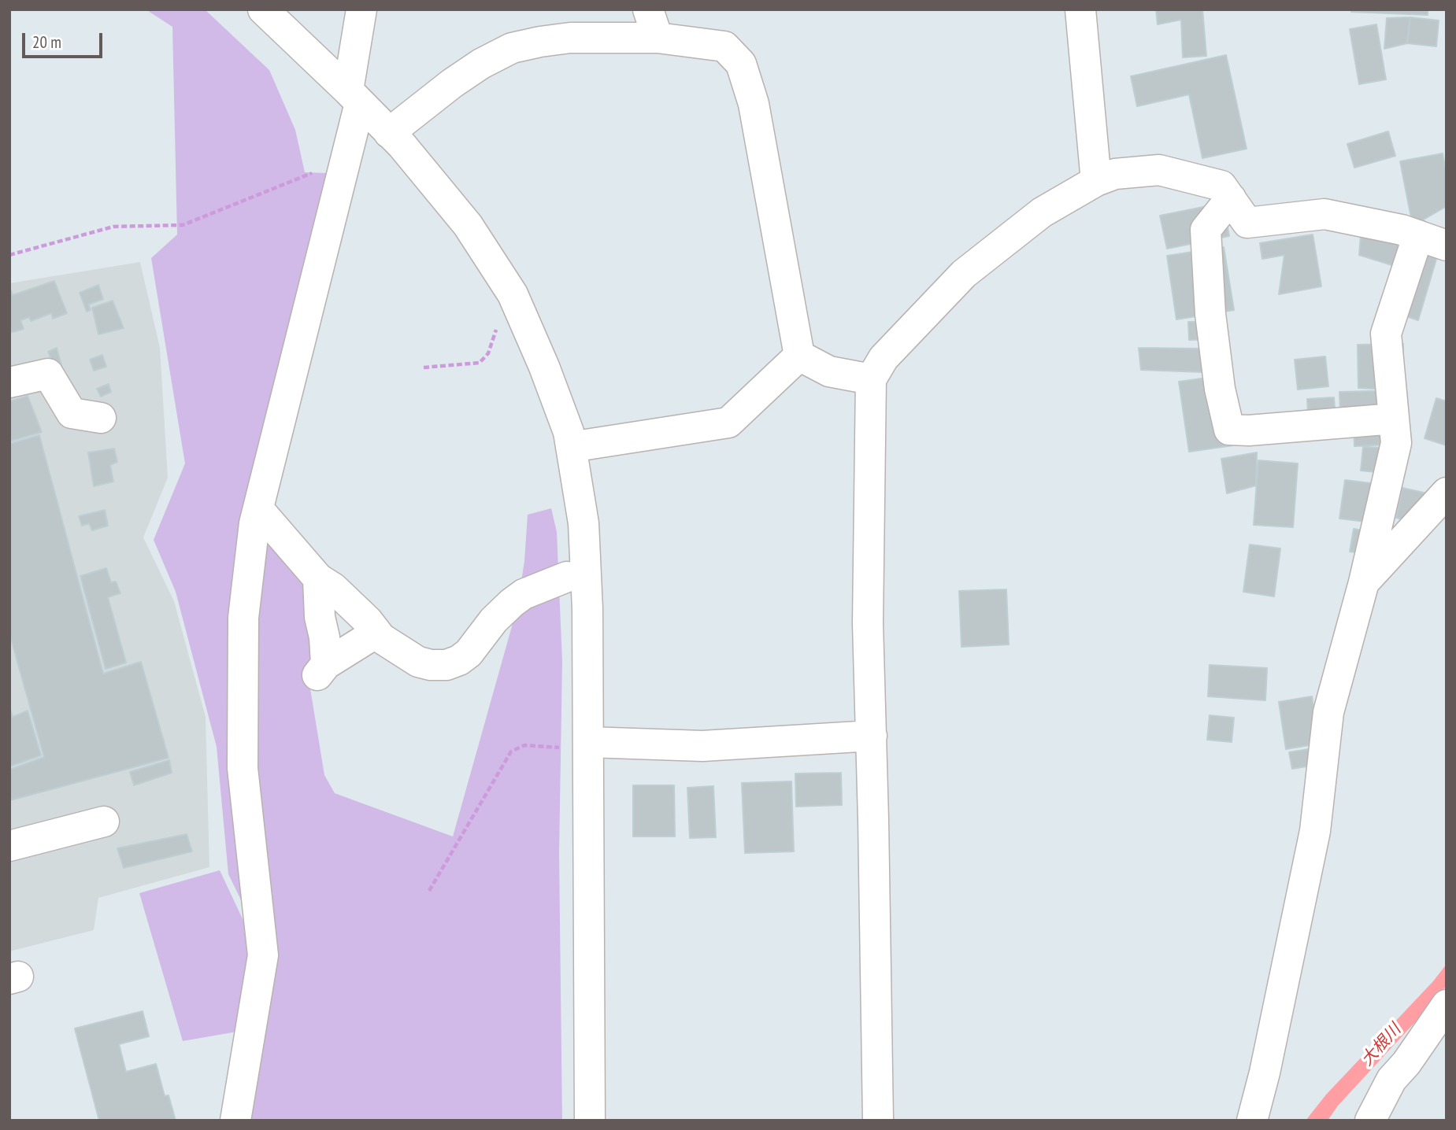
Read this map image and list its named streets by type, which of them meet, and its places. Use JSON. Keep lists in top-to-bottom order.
{
  "water": ["大根川"],
  "scale_bar": "20 m"
}
